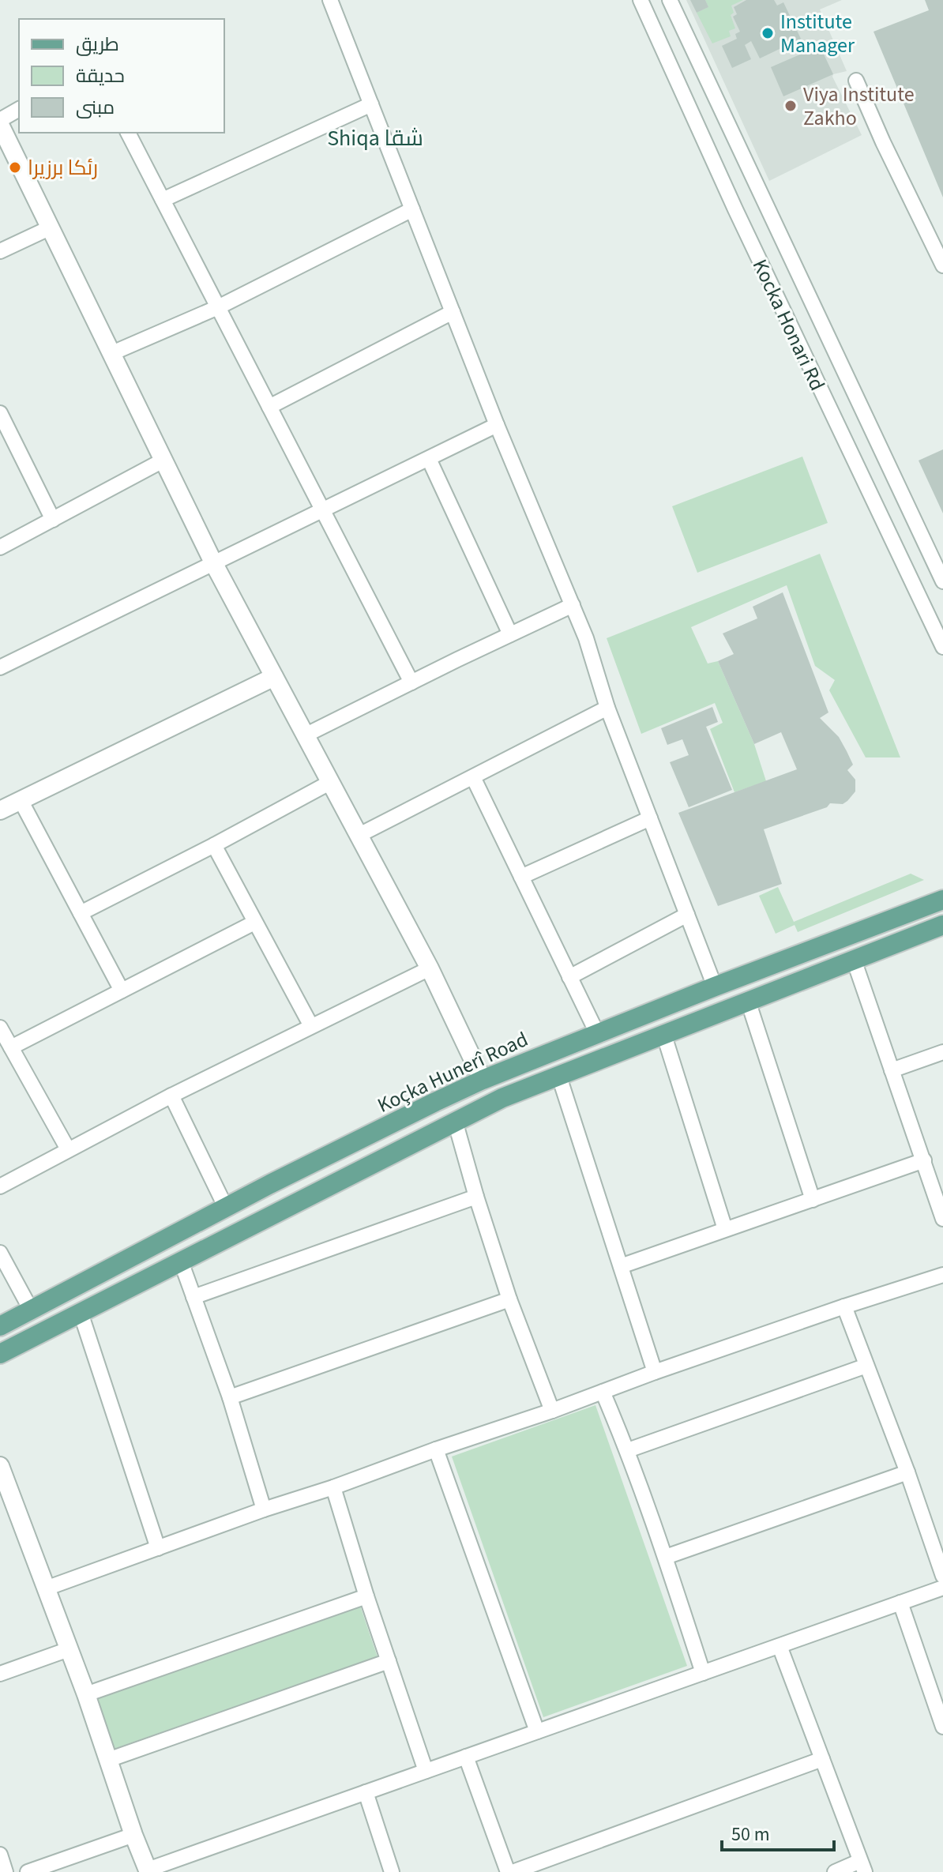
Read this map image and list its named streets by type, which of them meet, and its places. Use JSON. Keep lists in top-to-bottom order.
{
  "streets": {
    "main road": ["Koçka Hunerî Road"],
    "street": ["Kocka Honari Rd"]
  },
  "districts": ["Shiqa شقا"],
  "places": ["Institute Manager", "Viya Institute Zakho", "رئكا برزيرا"],
  "legend": ["طريق", "حديقة", "مبنى"],
  "scale_bar": "50 m"
}
